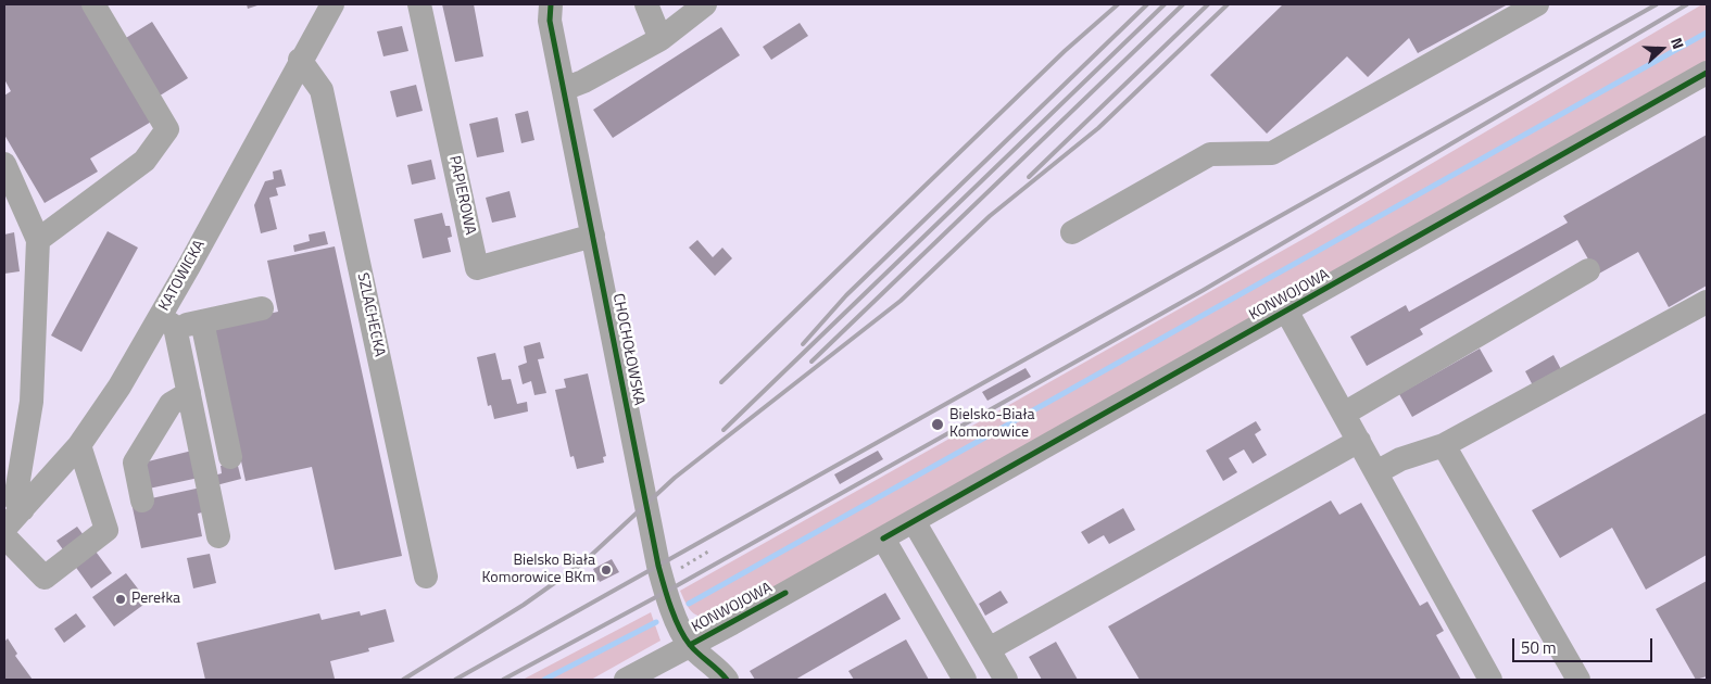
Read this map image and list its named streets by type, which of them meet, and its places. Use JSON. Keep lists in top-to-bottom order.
{
  "streets": {
    "street": [
      "PAPIEROWA",
      "KATOWICKA",
      "KONWOJOWA",
      "SZLACHECKA",
      "CHOCHOŁOWSKA"
    ]
  },
  "crossings": [
    ["PAPIEROWA", "CHOCHOŁOWSKA"],
    ["KATOWICKA", "SZLACHECKA"],
    ["KONWOJOWA", "CHOCHOŁOWSKA"]
  ],
  "places": ["Bielsko-Biała Komorowice", "Bielsko Biała Komorowice BKm", "Perełka"],
  "scale_bar": "50 m",
  "north": "right"
}
